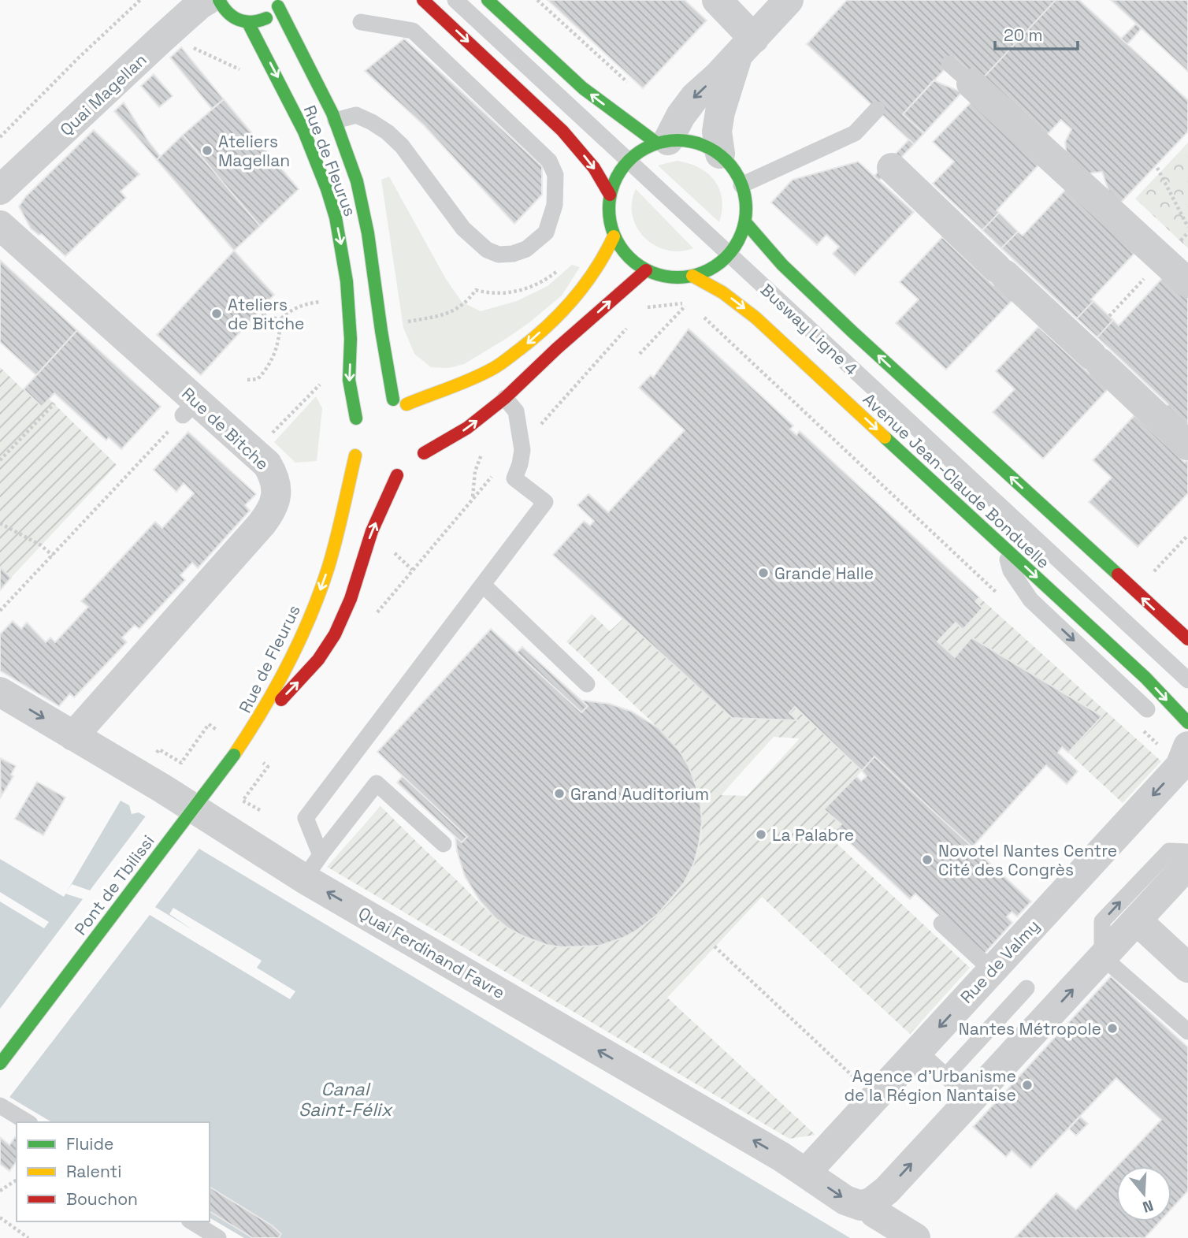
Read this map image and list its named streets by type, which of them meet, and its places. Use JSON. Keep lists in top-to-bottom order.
{
  "streets": {
    "main road": ["Rue de Fleurus", "Avenue Jean-Claude Bonduelle", "Pont de Tbilissi"],
    "street": [
      "Quai Magellan",
      "Rue de Bitche",
      "Quai Ferdinand Favre",
      "Rue de Valmy"
    ],
    "lane": ["Busway Ligne 4"]
  },
  "crossings": [
    ["Rue de Fleurus", "Pont de Tbilissi"],
    ["Rue de Bitche", "Quai Ferdinand Favre"],
    ["Quai Ferdinand Favre", "Rue de Valmy"]
  ],
  "water": ["Canal Saint-Félix"],
  "places": [
    "Ateliers Magellan",
    "Ateliers de Bitche",
    "Grande Halle",
    "Grand Auditorium",
    "La Palabre",
    "Novotel Nantes Centre Cité des Congrès",
    "Nantes Métropole",
    "Agence d'Urbanisme de la Région Nantaise"
  ],
  "legend": ["Fluide", "Ralenti", "Bouchon"],
  "scale_bar": "20 m",
  "north": "bottom"
}
